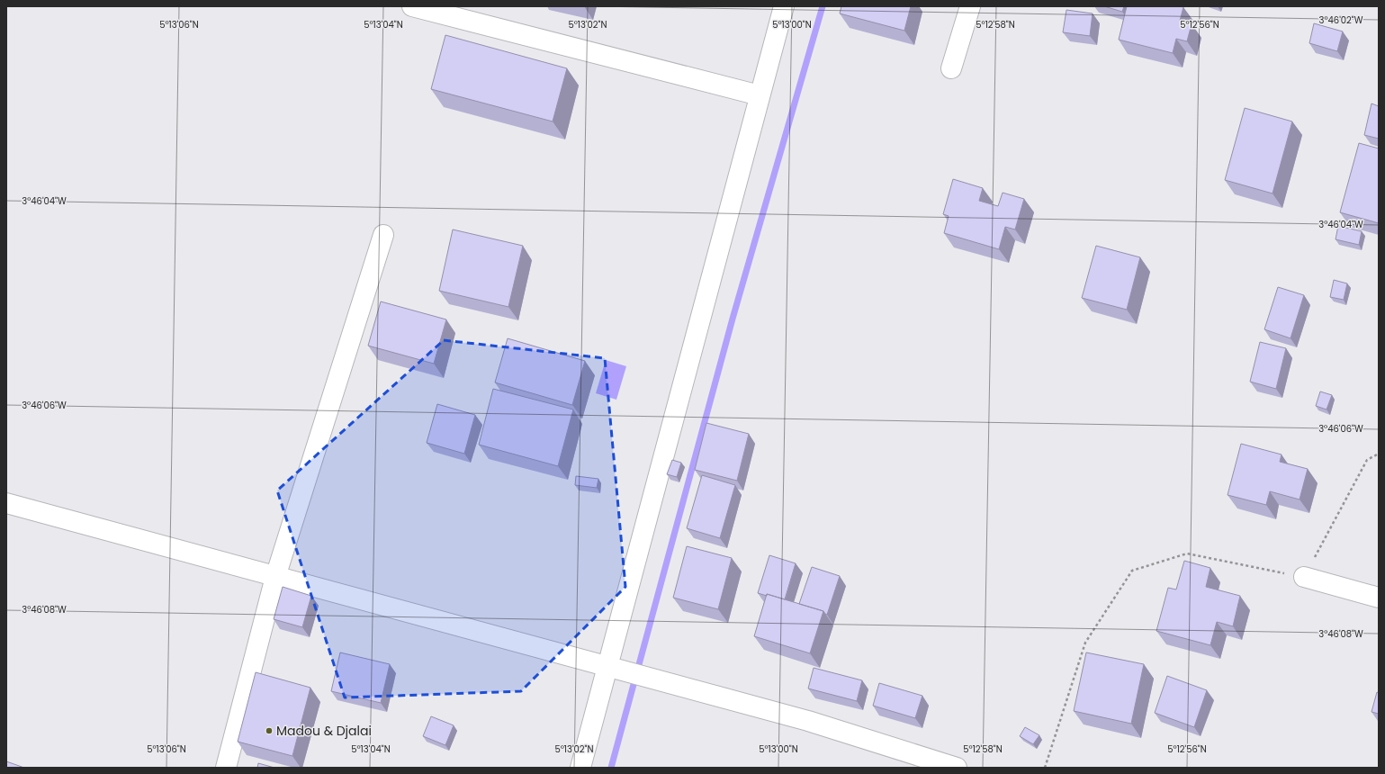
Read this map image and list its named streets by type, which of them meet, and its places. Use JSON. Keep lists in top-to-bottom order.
{
  "places": ["Madou & Djalai"],
  "coordinates": [
    "3°46'02\"W",
    "5°13'06\"N",
    "5°13'04\"N",
    "5°13'02\"N",
    "5°13'00\"N",
    "5°12'58\"N",
    "5°12'56\"N",
    "3°46'04\"W",
    "3°46'06\"W",
    "3°46'08\"W"
  ]
}
